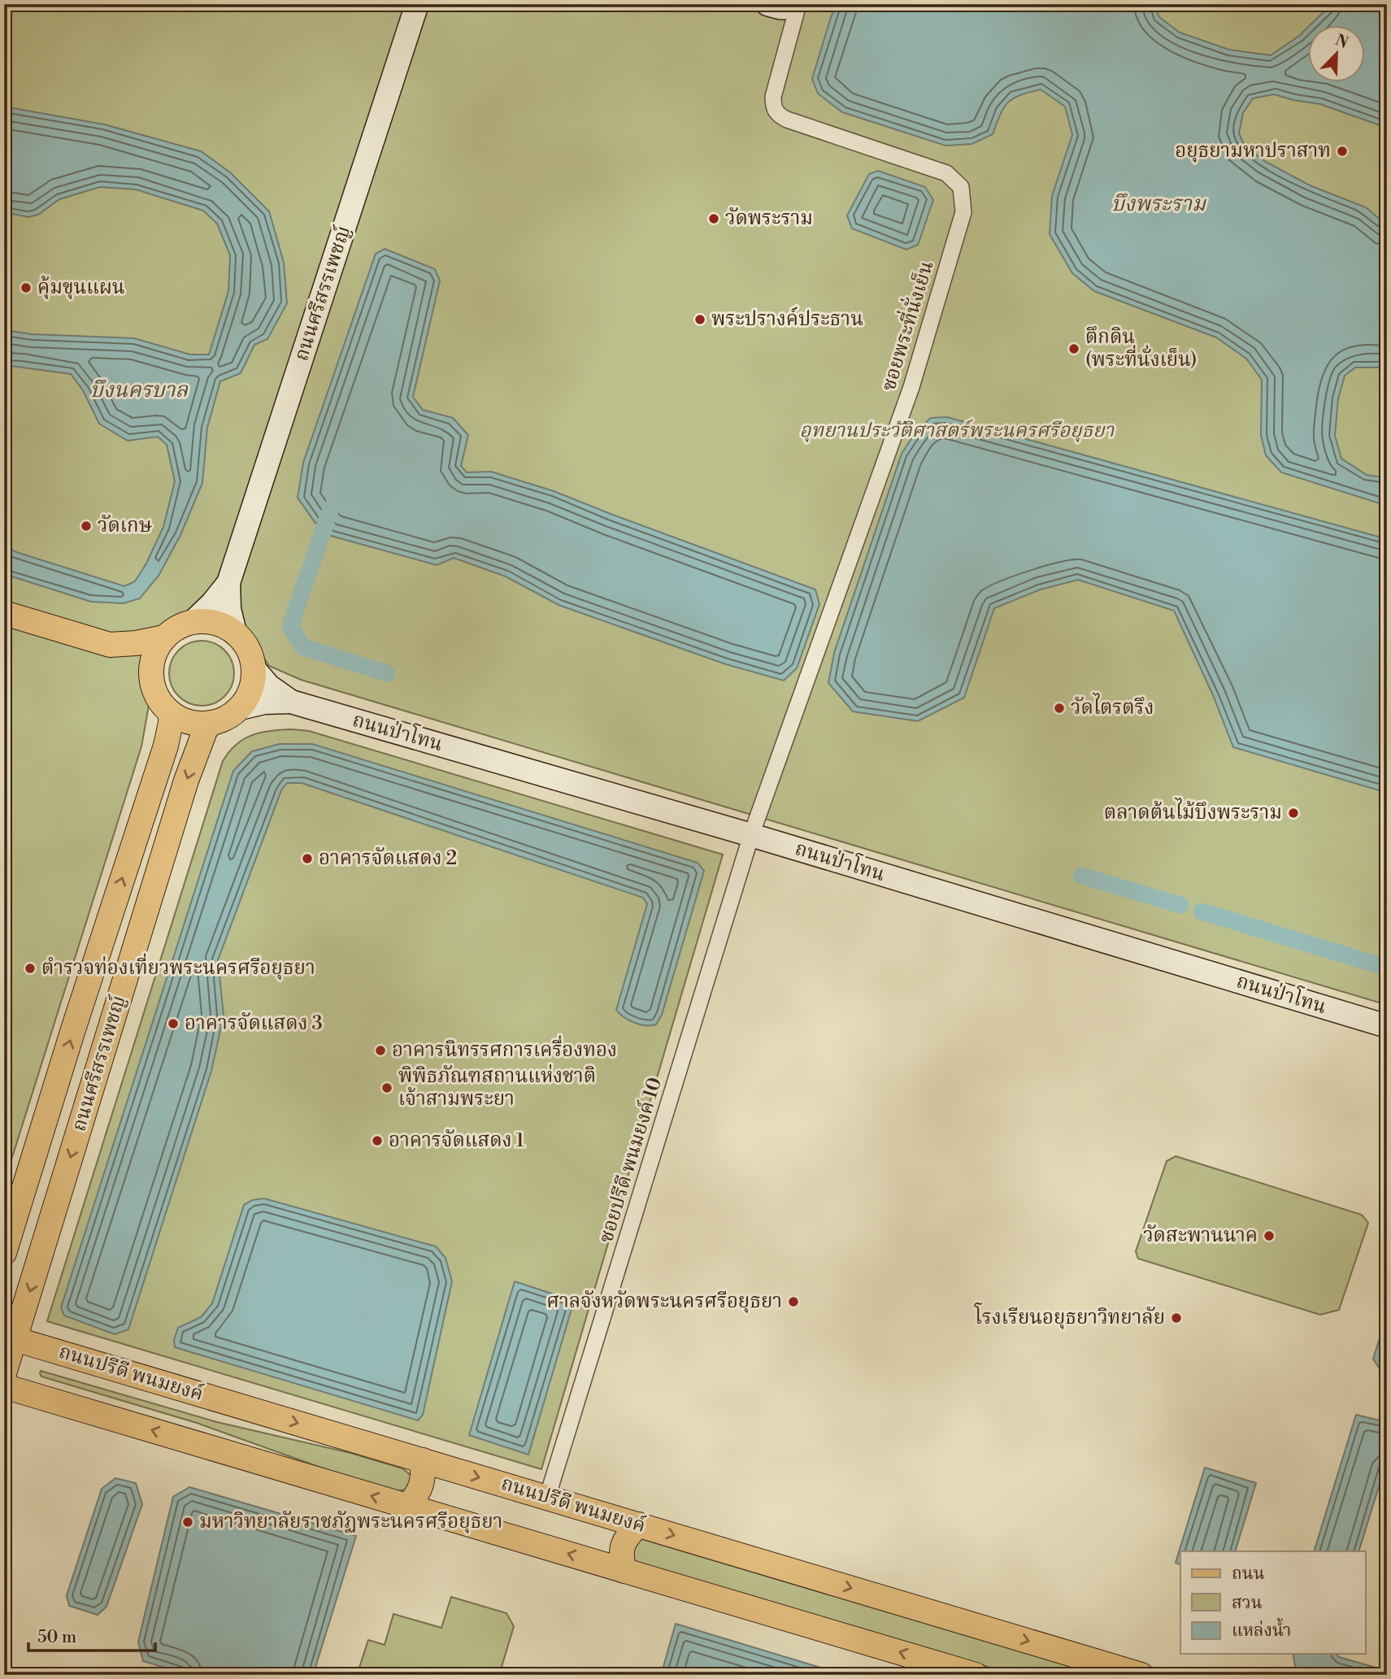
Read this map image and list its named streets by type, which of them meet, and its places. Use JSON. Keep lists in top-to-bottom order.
{
  "streets": {
    "main road": ["ถนนศรีสรรเพชญ์", "ถนนปรีดี พนมยงค์"],
    "street": ["ซอยพระที่นั่งเย็น", "ถนนป่าโทน", "ซอยปรีดี พนมยงค์ 10"]
  },
  "crossings": [
    ["ถนนศรีสรรเพชญ์", "ถนนป่าโทน"],
    ["ถนนศรีสรรเพชญ์", "ถนนปรีดี พนมยงค์"],
    ["ซอยพระที่นั่งเย็น", "ถนนป่าโทน"],
    ["ซอยพระที่นั่งเย็น", "ซอยปรีดี พนมยงค์ 10"],
    ["ถนนป่าโทน", "ซอยปรีดี พนมยงค์ 10"],
    ["ซอยปรีดี พนมยงค์ 10", "ถนนปรีดี พนมยงค์"]
  ],
  "water": ["บึงพระราม", "บึงนครบาล"],
  "parks": ["อุทยานประวัติศาสตร์พระนครศรีอยุธยา"],
  "places": [
    "อยุธยามหาปราสาท",
    "วัดพระราม",
    "คุ้มขุนแผน",
    "พระปรางค์ประธาน",
    "ตึกดิน (พระที่นั่งเย็น)",
    "วัดเกษ",
    "วัดไตรตรึง",
    "ตลาดต้นไม้บึงพระราม",
    "อาคารจัดแสดง 2",
    "ตำรวจท่องเที่ยวพระนครศรีอยุธยา",
    "อาคารจัดแสดง 3",
    "อาคารนิทรรศการเครื่องทอง",
    "พิพิธภัณฑสถานแห่งชาติ เจ้าสามพระยา",
    "อาคารจัดแสดง 1",
    "วัดสะพานนาค",
    "ศาลจังหวัดพระนครศรีอยุธยา",
    "โรงเรียนอยุธยาวิทยาลัย",
    "มหาวิทยาลัยราชภัฏพระนครศรีอยุธยา"
  ],
  "legend": ["ถนน", "สวน", "แหล่งน้ำ"],
  "scale_bar": "50 m",
  "north": "top right"
}
